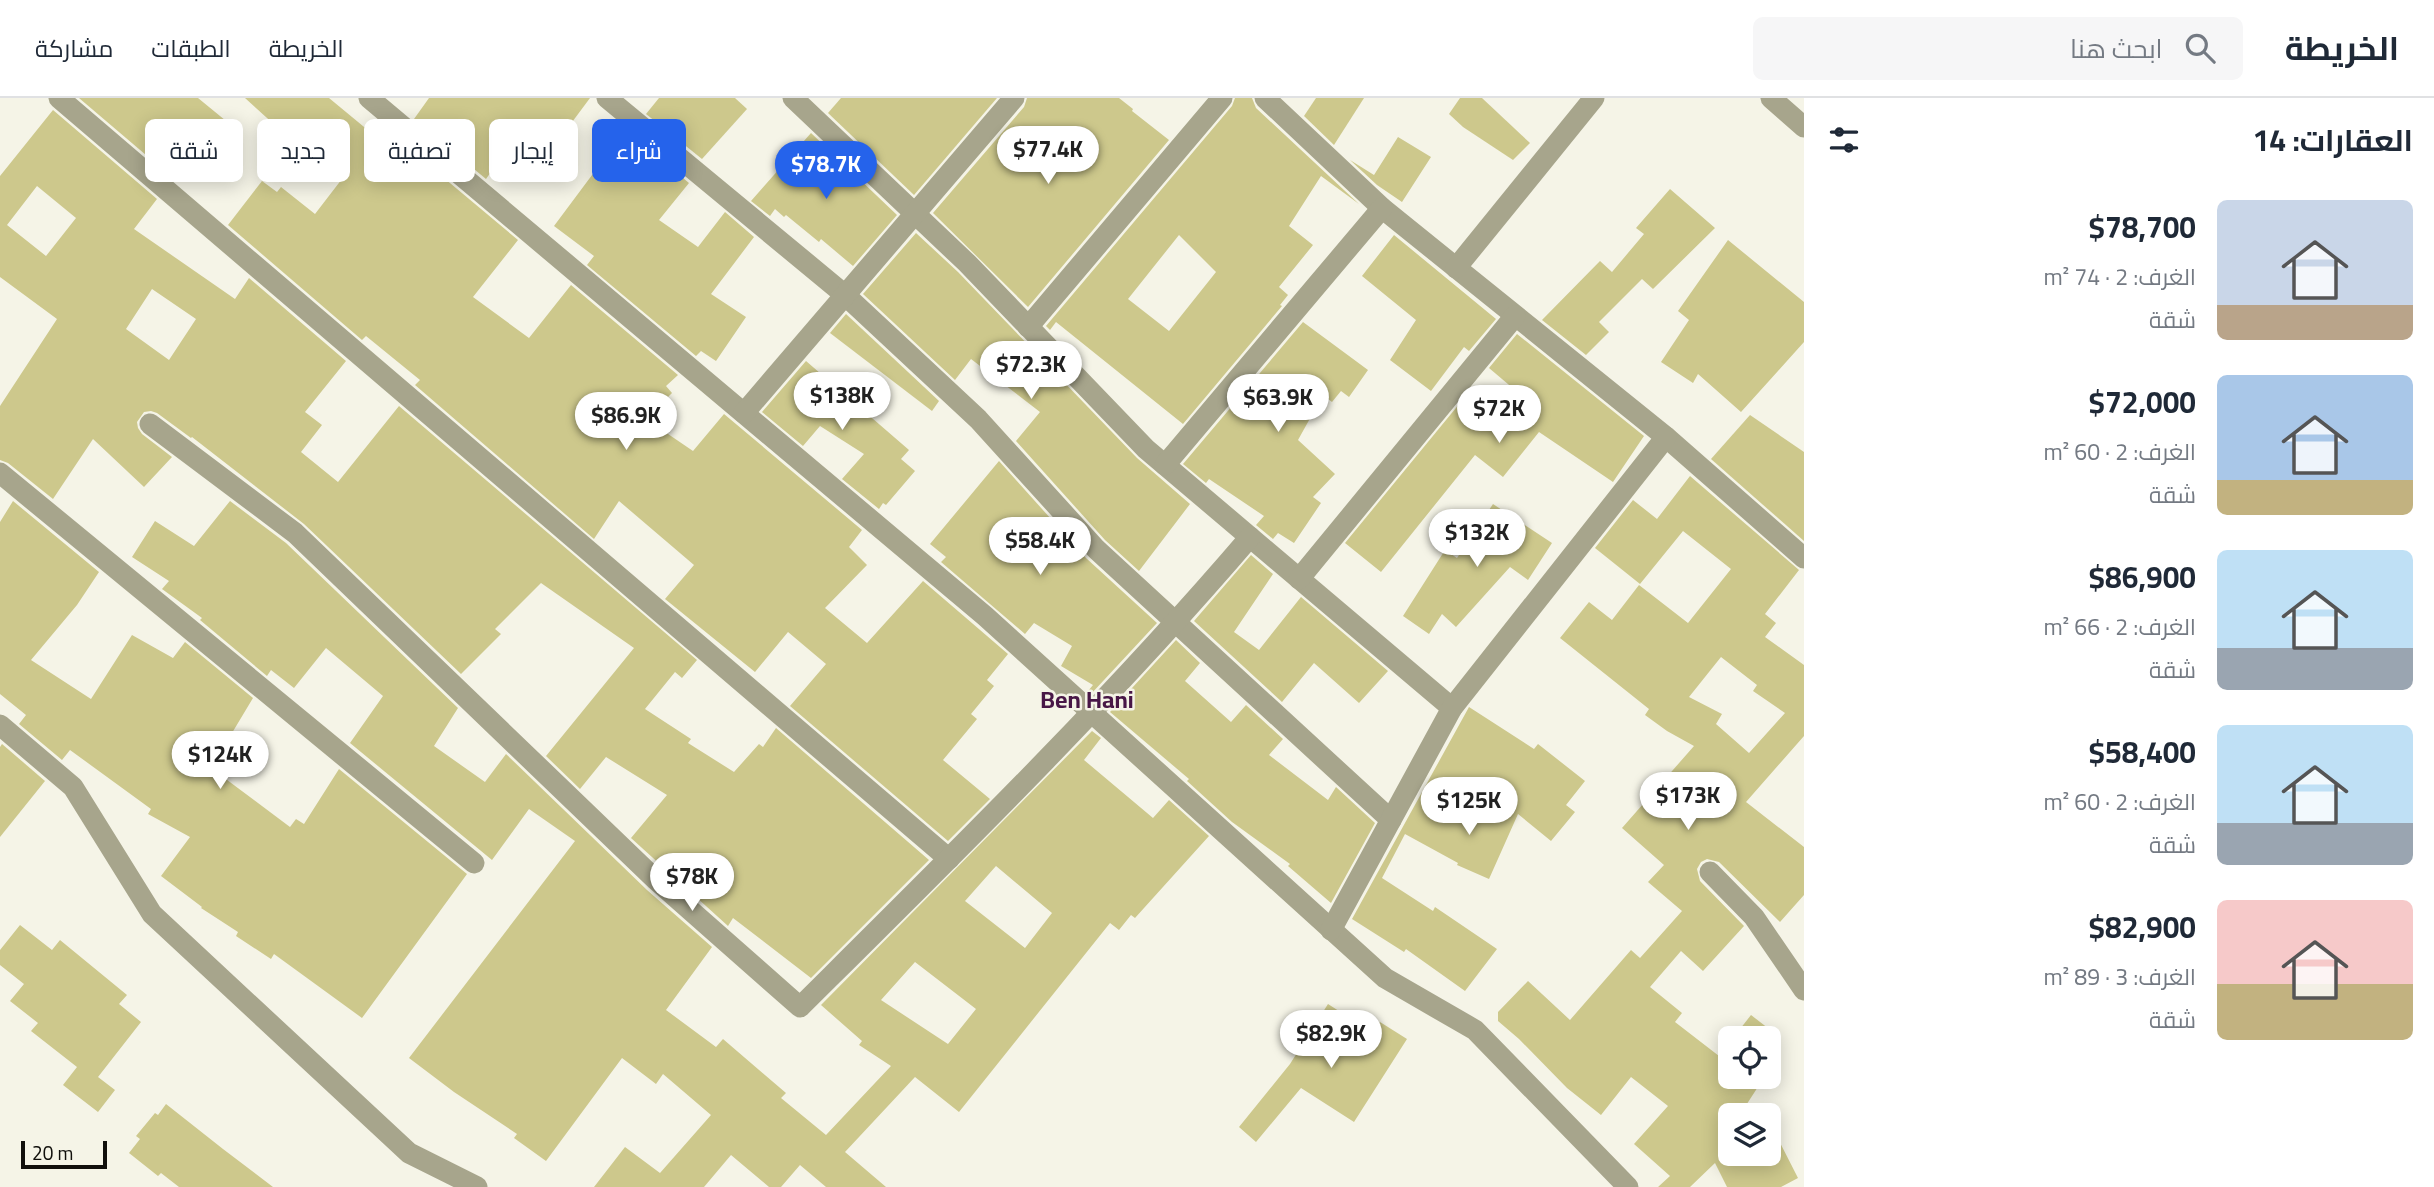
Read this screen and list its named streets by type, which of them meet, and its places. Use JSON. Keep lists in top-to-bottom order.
{
  "districts": ["Ben Hani"],
  "scale_bar": "20 m",
  "page": {
    "header": "الخريطة",
    "search": "ابحث هنا",
    "nav": ["الخريطة", "الطبقات", "مشاركة"],
    "heading": "العقارات: 14",
    "chip": [
      "شراء",
      "إيجار",
      "تصفية",
      "جديد",
      "شقة"
    ],
    "price": [
      "$77.4K",
      "$78.7K",
      "$72.3K",
      "$138K",
      "$63.9K",
      "$72K",
      "$86.9K",
      "$132K",
      "$58.4K",
      "$124K",
      "$173K",
      "$125K",
      "$78K",
      "$82.9K"
    ],
    "list": [
      {
        "name": "$78,700",
        "note": "الغرف: 2 · 74 m² · شقة"
      },
      {
        "name": "$72,000",
        "note": "الغرف: 2 · 60 m² · شقة"
      },
      {
        "name": "$86,900",
        "note": "الغرف: 2 · 66 m² · شقة"
      },
      {
        "name": "$58,400",
        "note": "الغرف: 2 · 60 m² · شقة"
      },
      {
        "name": "$82,900",
        "note": "الغرف: 3 · 89 m² · شقة"
      }
    ],
    "scale": "20 m"
  }
}
